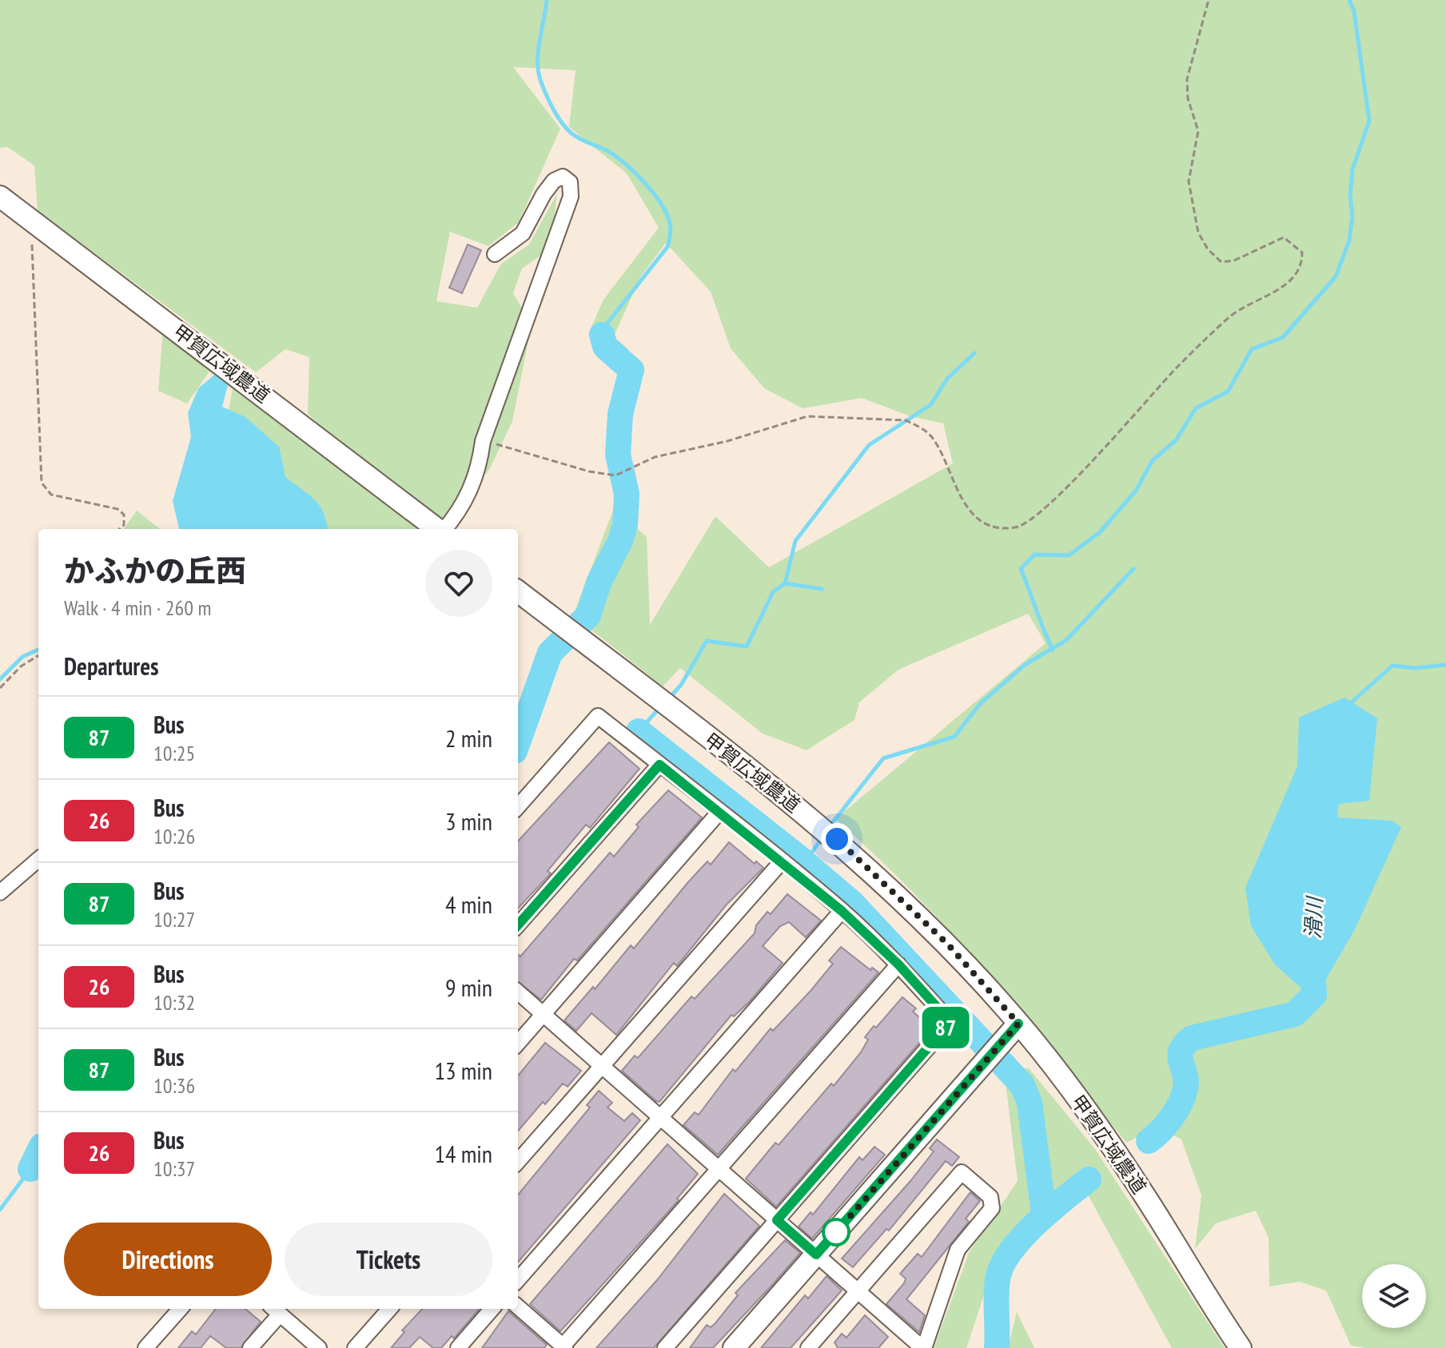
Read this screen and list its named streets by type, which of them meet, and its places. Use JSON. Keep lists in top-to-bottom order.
{
  "streets": {
    "street": ["甲賀広域農道"]
  },
  "water": ["滑川"],
  "lines": ["bus line 87"],
  "page": {
    "on_map": "87",
    "heading": [
      ["かふかの丘西", "Walk · 4 min · 260 m"],
      "Departures"
    ],
    "list": [
      {
        "mark": "87",
        "name": "Bus",
        "note": "10:25",
        "value": "2 min"
      },
      {
        "mark": "26",
        "name": "Bus",
        "note": "10:26",
        "value": "3 min"
      },
      {
        "mark": "87",
        "name": "Bus",
        "note": "10:27",
        "value": "4 min"
      },
      {
        "mark": "26",
        "name": "Bus",
        "note": "10:32",
        "value": "9 min"
      },
      {
        "mark": "87",
        "name": "Bus",
        "note": "10:36",
        "value": "13 min"
      },
      {
        "mark": "26",
        "name": "Bus",
        "note": "10:37",
        "value": "14 min"
      }
    ],
    "buttons": ["Directions", "Tickets"]
  }
}
